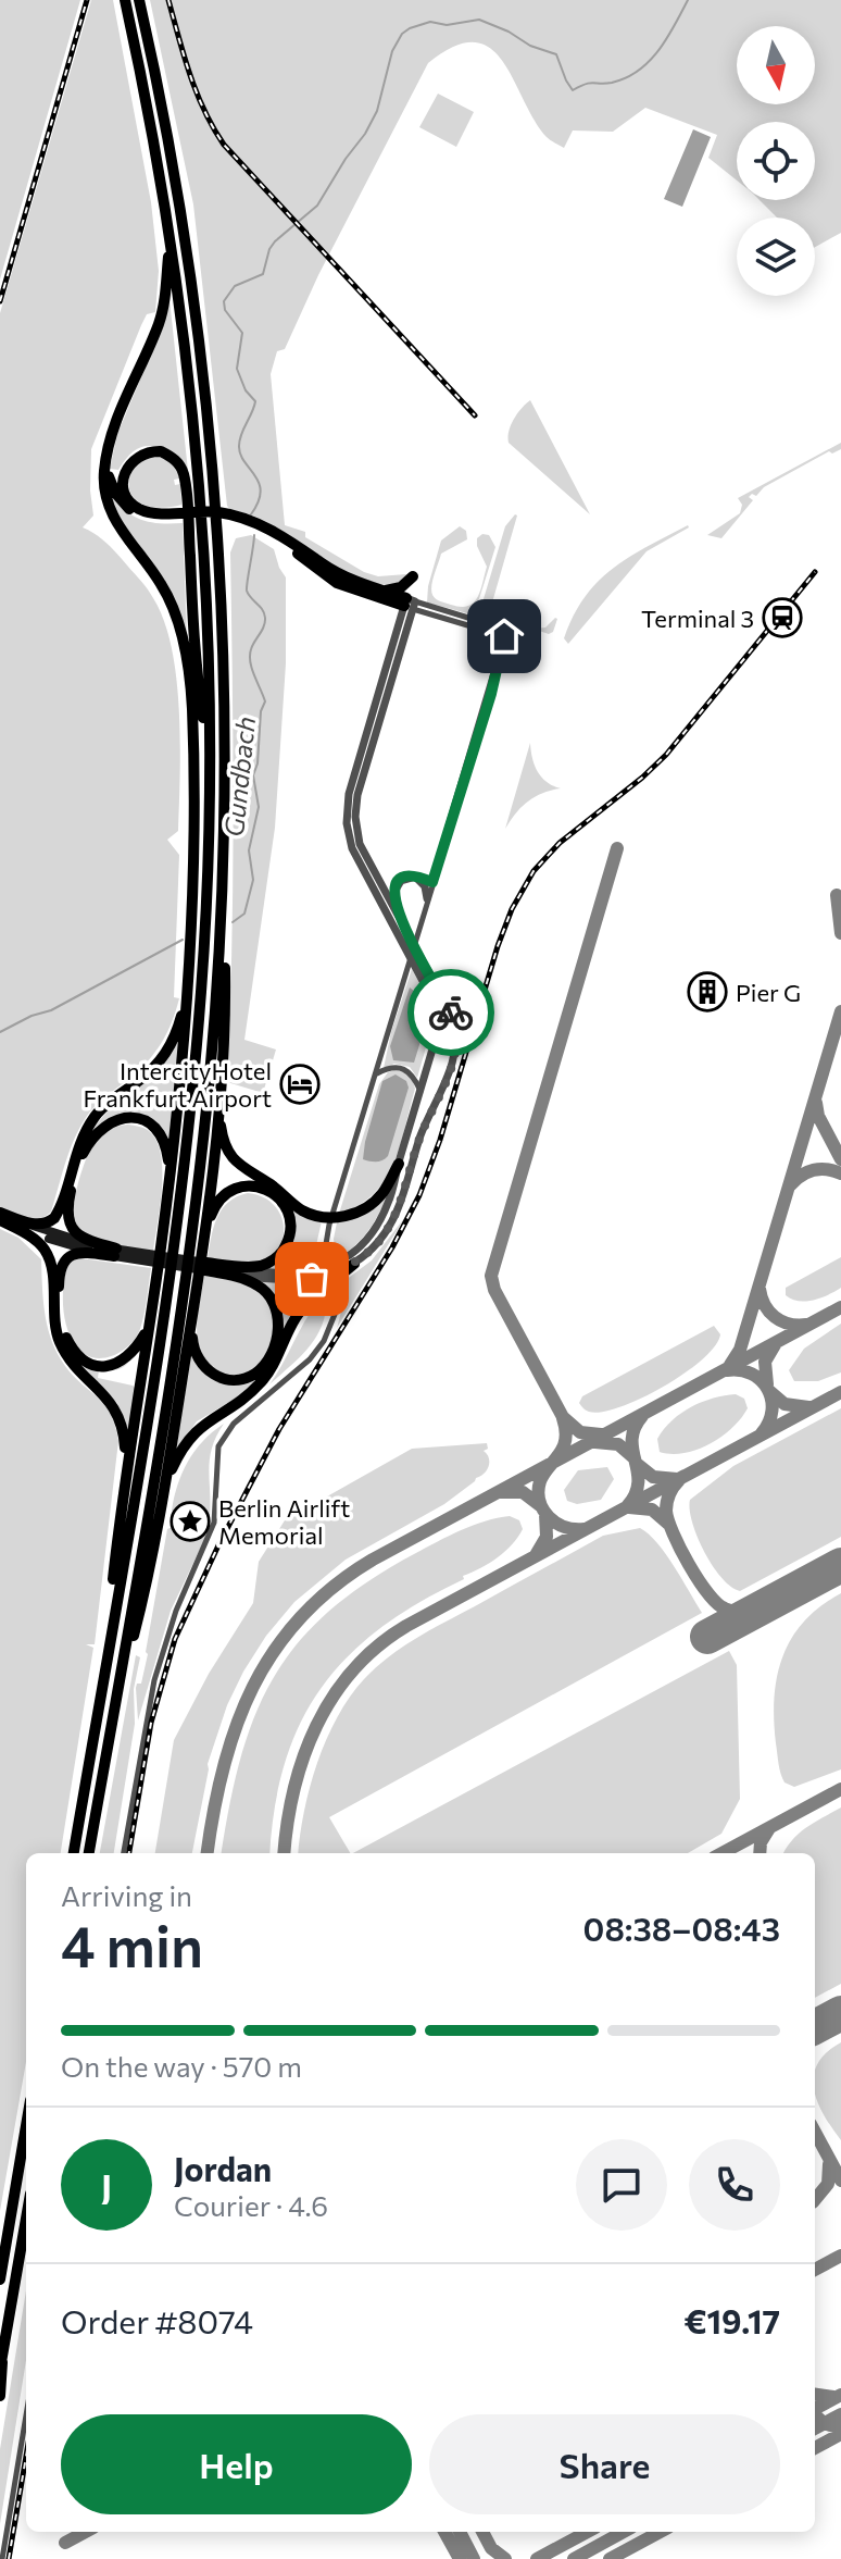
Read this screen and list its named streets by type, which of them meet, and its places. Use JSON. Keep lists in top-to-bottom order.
{
  "water": ["Gundbach"],
  "places": {
    "station": ["Terminal 3"],
    "building": ["Pier G"],
    "hotel": ["IntercityHotel Frankfurt Airport"],
    "place": ["Berlin Airlift Memorial"]
  },
  "north": "bottom",
  "page": {
    "heading": ["4 min", "Arriving in", "08:38–08:43"],
    "panel": [
      "Jordan",
      "Courier · 4.6",
      "Order #8074",
      "€19.17"
    ],
    "bar": "On the way · 570 m",
    "round": "J",
    "buttons": ["Help", "Share"]
  }
}
